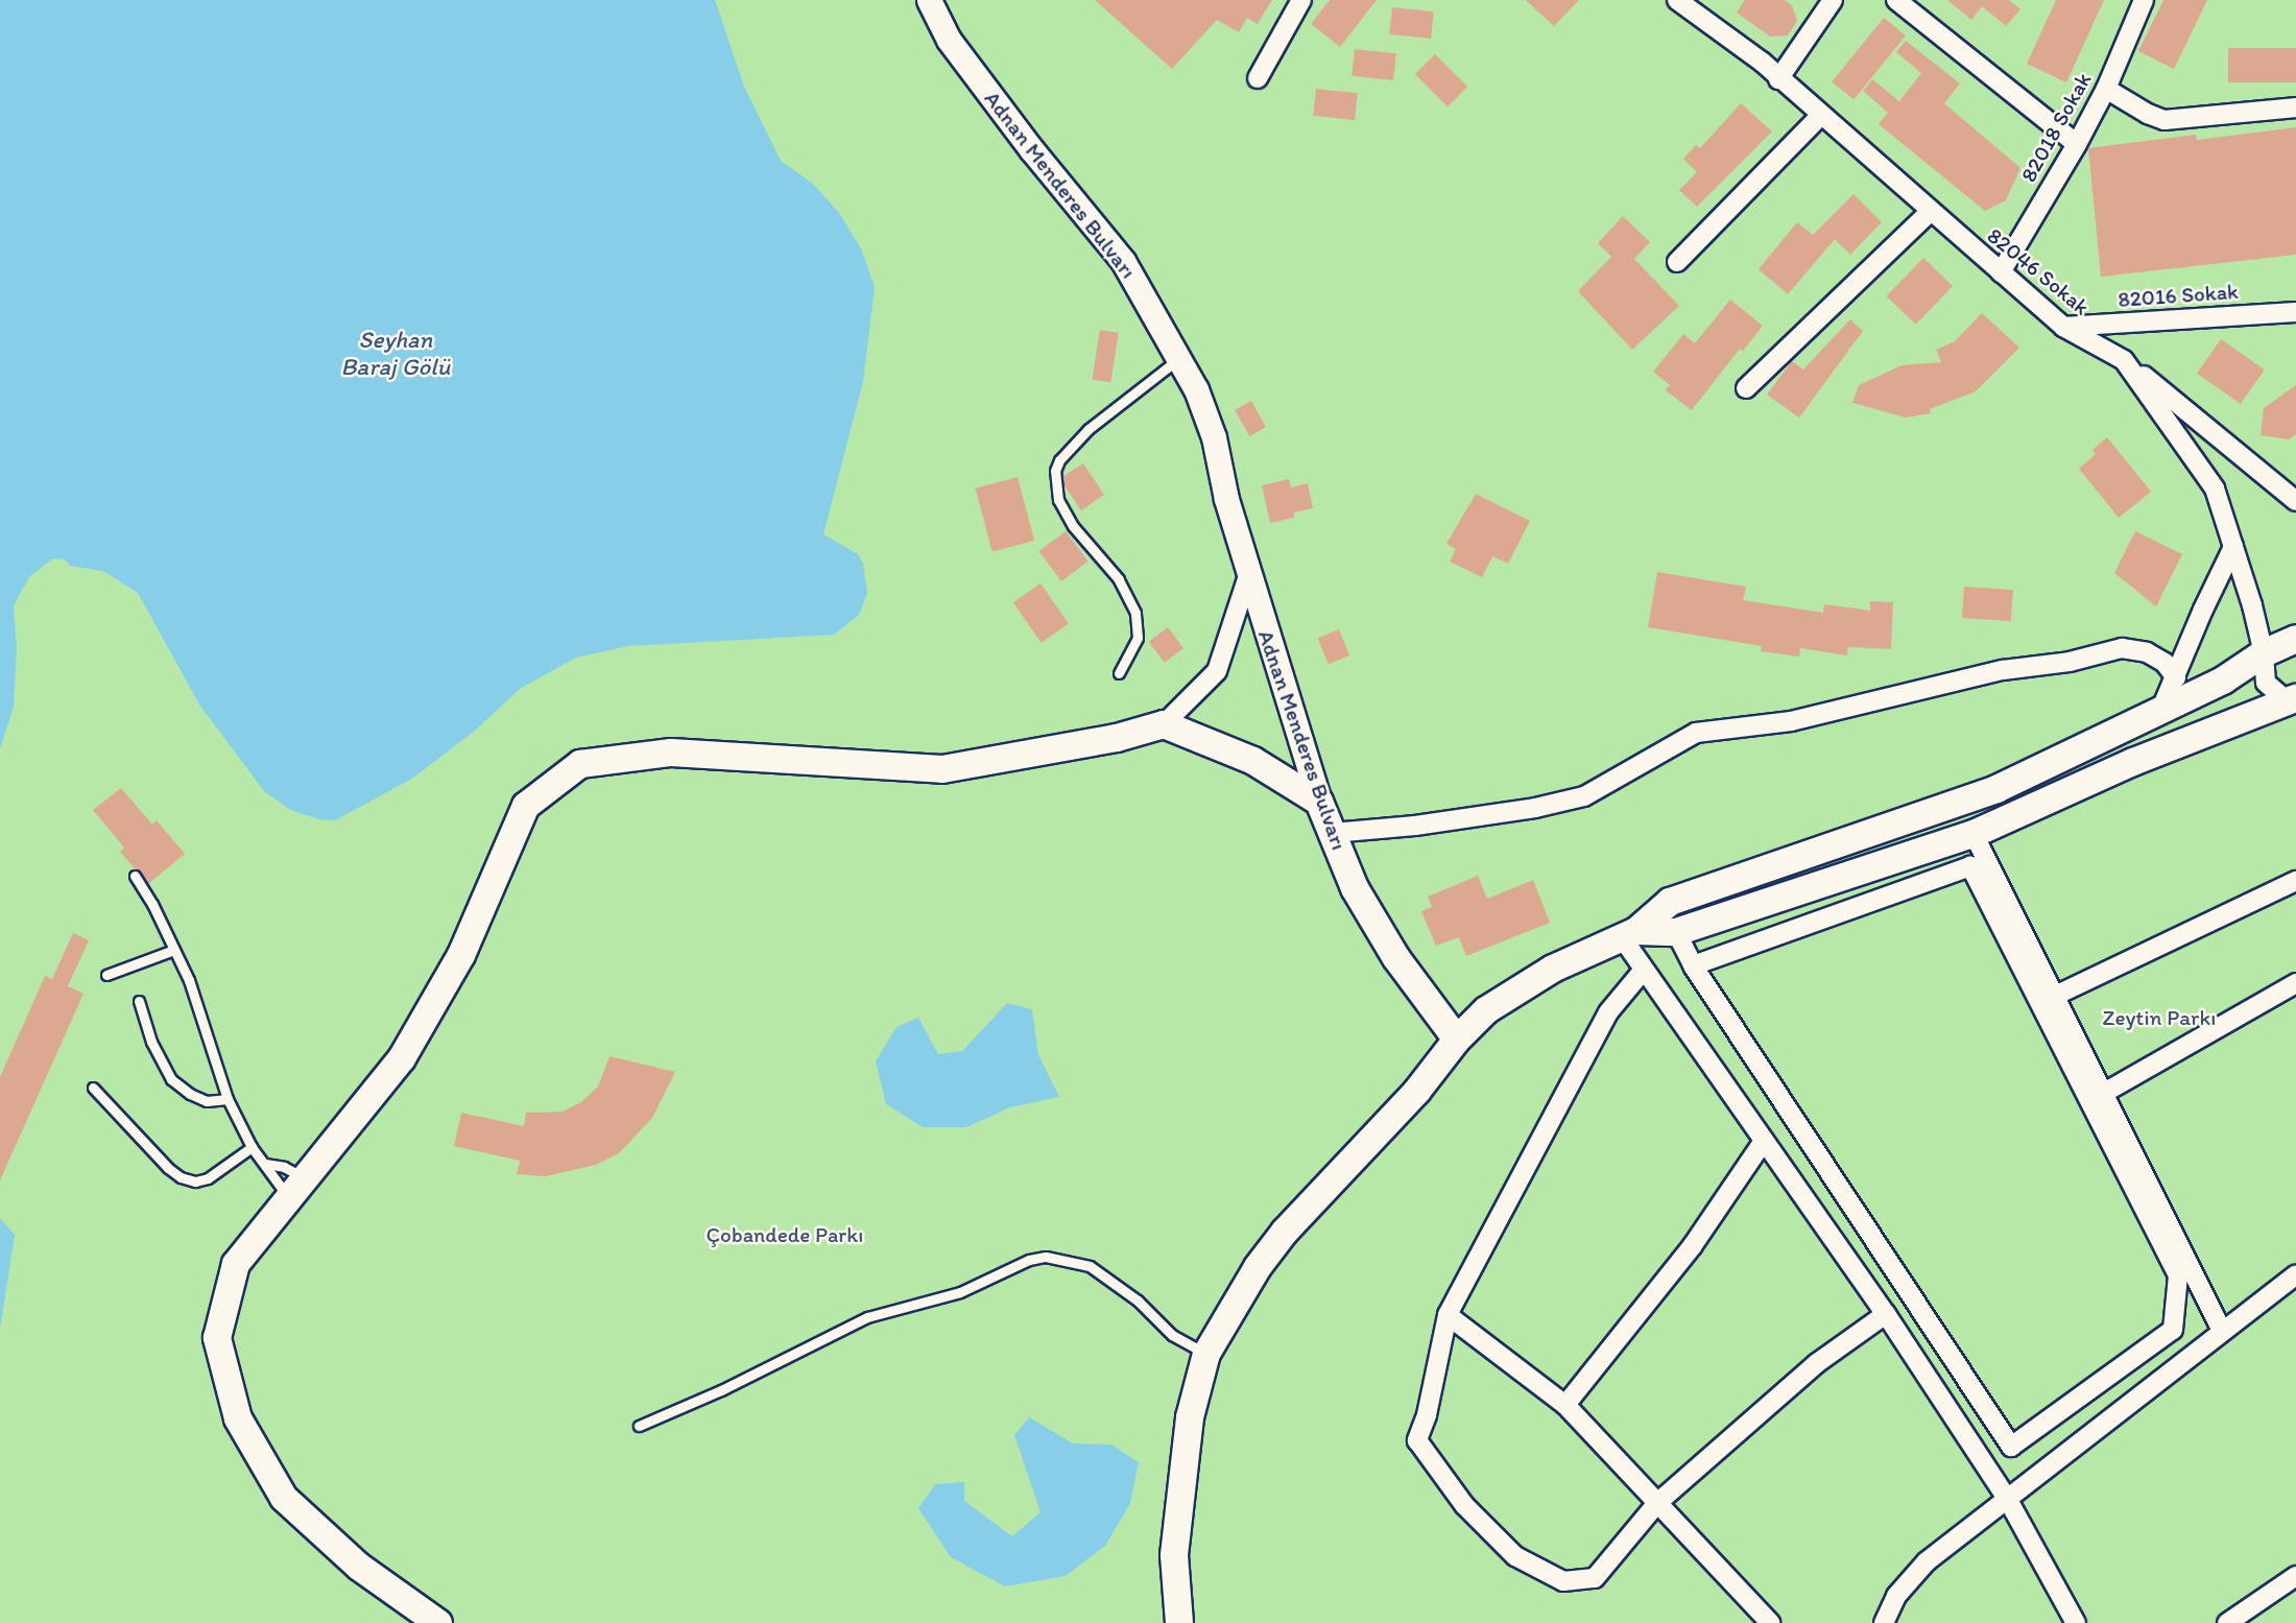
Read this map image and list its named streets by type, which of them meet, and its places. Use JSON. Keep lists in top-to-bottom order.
{
  "streets": {
    "main road": ["Adnan Menderes Bulvarı"],
    "street": ["82018 Sokak", "82046 Sokak", "82016 Sokak"]
  },
  "crossings": [
    ["82018 Sokak", "82046 Sokak"],
    ["82046 Sokak", "82016 Sokak"]
  ],
  "water": ["Seyhan Baraj Gölü"],
  "parks": ["Zeytin Parkı", "Çobandede Parkı"]
}
